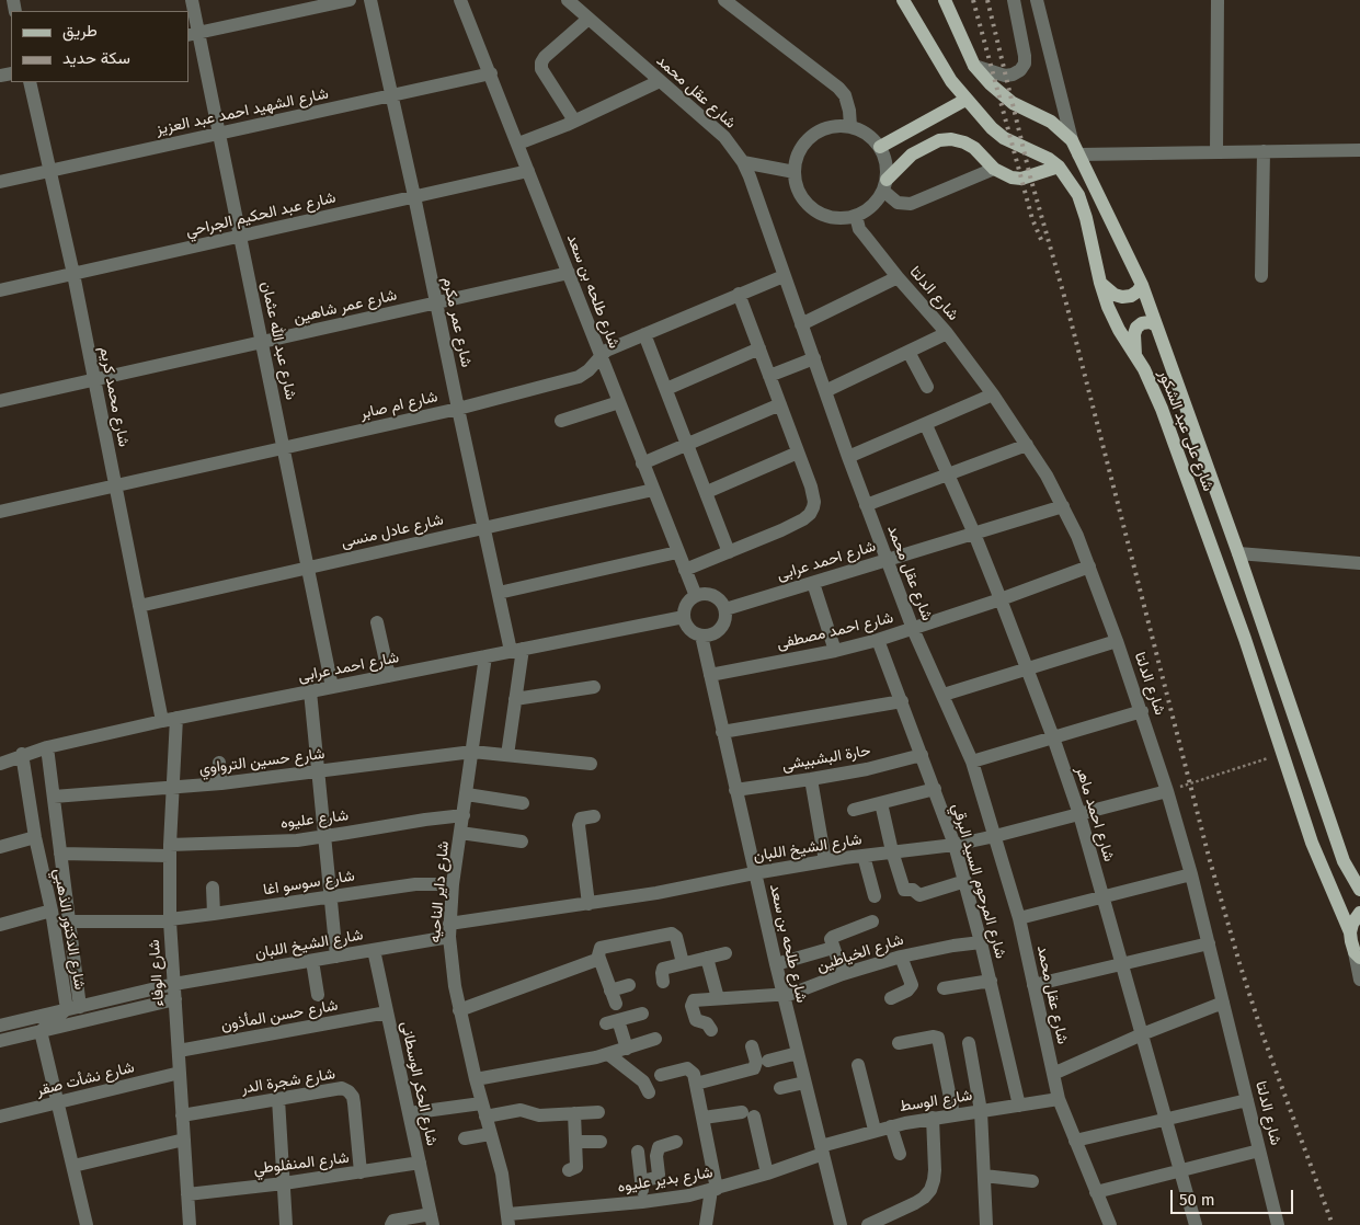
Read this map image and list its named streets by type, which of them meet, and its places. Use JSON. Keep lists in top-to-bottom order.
{
  "streets": {
    "main road": ["شارع على عبد الشكور"],
    "street": [
      "شارع عقل محمد",
      "شارع الشهيد احمد عبد العزيز",
      "شارع عبد الحكيم الجراحي",
      "شارع طلحه بن سعد",
      "شارع الدلتا",
      "شارع عمر شاهين",
      "شارع عمر مكرم",
      "شارع عبد الله عثمان",
      "شارع محمد كريم",
      "شارع ام صابر",
      "شارع عادل منسى",
      "شارع احمد عرابى",
      "شارع احمد مصطفى",
      "حارة البشبيشى",
      "شارع حسين الترواوي",
      "شارع احمد ماهر",
      "شارع عليوه",
      "شارع الشيخ اللبان",
      "شارع المرحوم السيد البرقي",
      "شارع سوسو اغا",
      "شارع داير الناحيه",
      "شارع الدكتور الذهبي",
      "شارع الخياطين",
      "شارع الوفاء",
      "شارع حسن المأذون",
      "شارع نشأت صقر",
      "شارع شجرة الدر",
      "شارع الحكر الوسطانى",
      "شارع الوسط",
      "شارع المنفلوطي",
      "شارع بدير عليوه"
    ]
  },
  "crossings": [
    ["شارع عقل محمد", "شارع ام صابر"],
    ["شارع عقل محمد", "شارع احمد عرابى"],
    ["شارع عقل محمد", "شارع احمد مصطفى"],
    ["شارع عقل محمد", "شارع الشيخ اللبان"],
    ["شارع عقل محمد", "شارع الوسط"],
    ["شارع الشهيد احمد عبد العزيز", "شارع طلحه بن سعد"],
    ["شارع الشهيد احمد عبد العزيز", "شارع عمر مكرم"],
    ["شارع الشهيد احمد عبد العزيز", "شارع عبد الله عثمان"],
    ["شارع الشهيد احمد عبد العزيز", "شارع محمد كريم"],
    ["شارع عبد الحكيم الجراحي", "شارع طلحه بن سعد"],
    ["شارع عبد الحكيم الجراحي", "شارع عمر مكرم"],
    ["شارع عبد الحكيم الجراحي", "شارع عبد الله عثمان"],
    ["شارع عبد الحكيم الجراحي", "شارع محمد كريم"],
    ["شارع طلحه بن سعد", "شارع عمر شاهين"],
    ["شارع طلحه بن سعد", "شارع ام صابر"],
    ["شارع طلحه بن سعد", "شارع عادل منسى"],
    ["شارع طلحه بن سعد", "شارع احمد عرابى"],
    ["شارع طلحه بن سعد", "شارع احمد مصطفى"],
    ["شارع طلحه بن سعد", "حارة البشبيشى"],
    ["شارع طلحه بن سعد", "شارع الشيخ اللبان"],
    ["شارع طلحه بن سعد", "شارع الخياطين"],
    ["شارع طلحه بن سعد", "شارع الوسط"],
    ["شارع طلحه بن سعد", "شارع بدير عليوه"],
    ["شارع الدلتا", "شارع احمد عرابى"],
    ["شارع الدلتا", "شارع احمد مصطفى"],
    ["شارع الدلتا", "شارع الشيخ اللبان"],
    ["شارع عمر شاهين", "شارع عمر مكرم"],
    ["شارع عمر شاهين", "شارع عبد الله عثمان"],
    ["شارع عمر شاهين", "شارع محمد كريم"],
    ["شارع عمر مكرم", "شارع ام صابر"],
    ["شارع عمر مكرم", "شارع عادل منسى"],
    ["شارع عمر مكرم", "شارع احمد عرابى"],
    ["شارع عبد الله عثمان", "شارع ام صابر"],
    ["شارع عبد الله عثمان", "شارع عادل منسى"],
    ["شارع عبد الله عثمان", "شارع احمد عرابى"],
    ["شارع محمد كريم", "شارع ام صابر"],
    ["شارع محمد كريم", "شارع عادل منسى"],
    ["شارع محمد كريم", "شارع احمد عرابى"],
    ["شارع احمد عرابى", "شارع احمد ماهر"],
    ["شارع احمد عرابى", "شارع داير الناحيه"],
    ["شارع احمد عرابى", "شارع الدكتور الذهبي"],
    ["شارع احمد عرابى", "شارع الوفاء"],
    ["شارع احمد مصطفى", "شارع احمد ماهر"],
    ["شارع احمد مصطفى", "شارع المرحوم السيد البرقي"],
    ["حارة البشبيشى", "شارع المرحوم السيد البرقي"],
    ["شارع حسين الترواوي", "شارع داير الناحيه"],
    ["شارع حسين الترواوي", "شارع الوفاء"],
    ["شارع احمد ماهر", "شارع الشيخ اللبان"],
    ["شارع عليوه", "شارع داير الناحيه"],
    ["شارع عليوه", "شارع الوفاء"],
    ["شارع الشيخ اللبان", "شارع المرحوم السيد البرقي"],
    ["شارع الشيخ اللبان", "شارع داير الناحيه"],
    ["شارع الشيخ اللبان", "شارع الدكتور الذهبي"],
    ["شارع الشيخ اللبان", "شارع الوفاء"],
    ["شارع الشيخ اللبان", "شارع الحكر الوسطانى"],
    ["شارع المرحوم السيد البرقي", "شارع الخياطين"],
    ["شارع المرحوم السيد البرقي", "شارع الوسط"],
    ["شارع سوسو اغا", "شارع داير الناحيه"],
    ["شارع سوسو اغا", "شارع الوفاء"],
    ["شارع داير الناحيه", "شارع بدير عليوه"],
    ["شارع الوفاء", "شارع حسن المأذون"],
    ["شارع الوفاء", "شارع نشأت صقر"],
    ["شارع الوفاء", "شارع شجرة الدر"],
    ["شارع الوفاء", "شارع المنفلوطي"],
    ["شارع حسن المأذون", "شارع الحكر الوسطانى"],
    ["شارع شجرة الدر", "شارع المنفلوطي"],
    ["شارع الحكر الوسطانى", "شارع المنفلوطي"],
    ["شارع الوسط", "شارع بدير عليوه"]
  ],
  "legend": ["طريق", "سكة حديد"],
  "scale_bar": "50 m"
}
